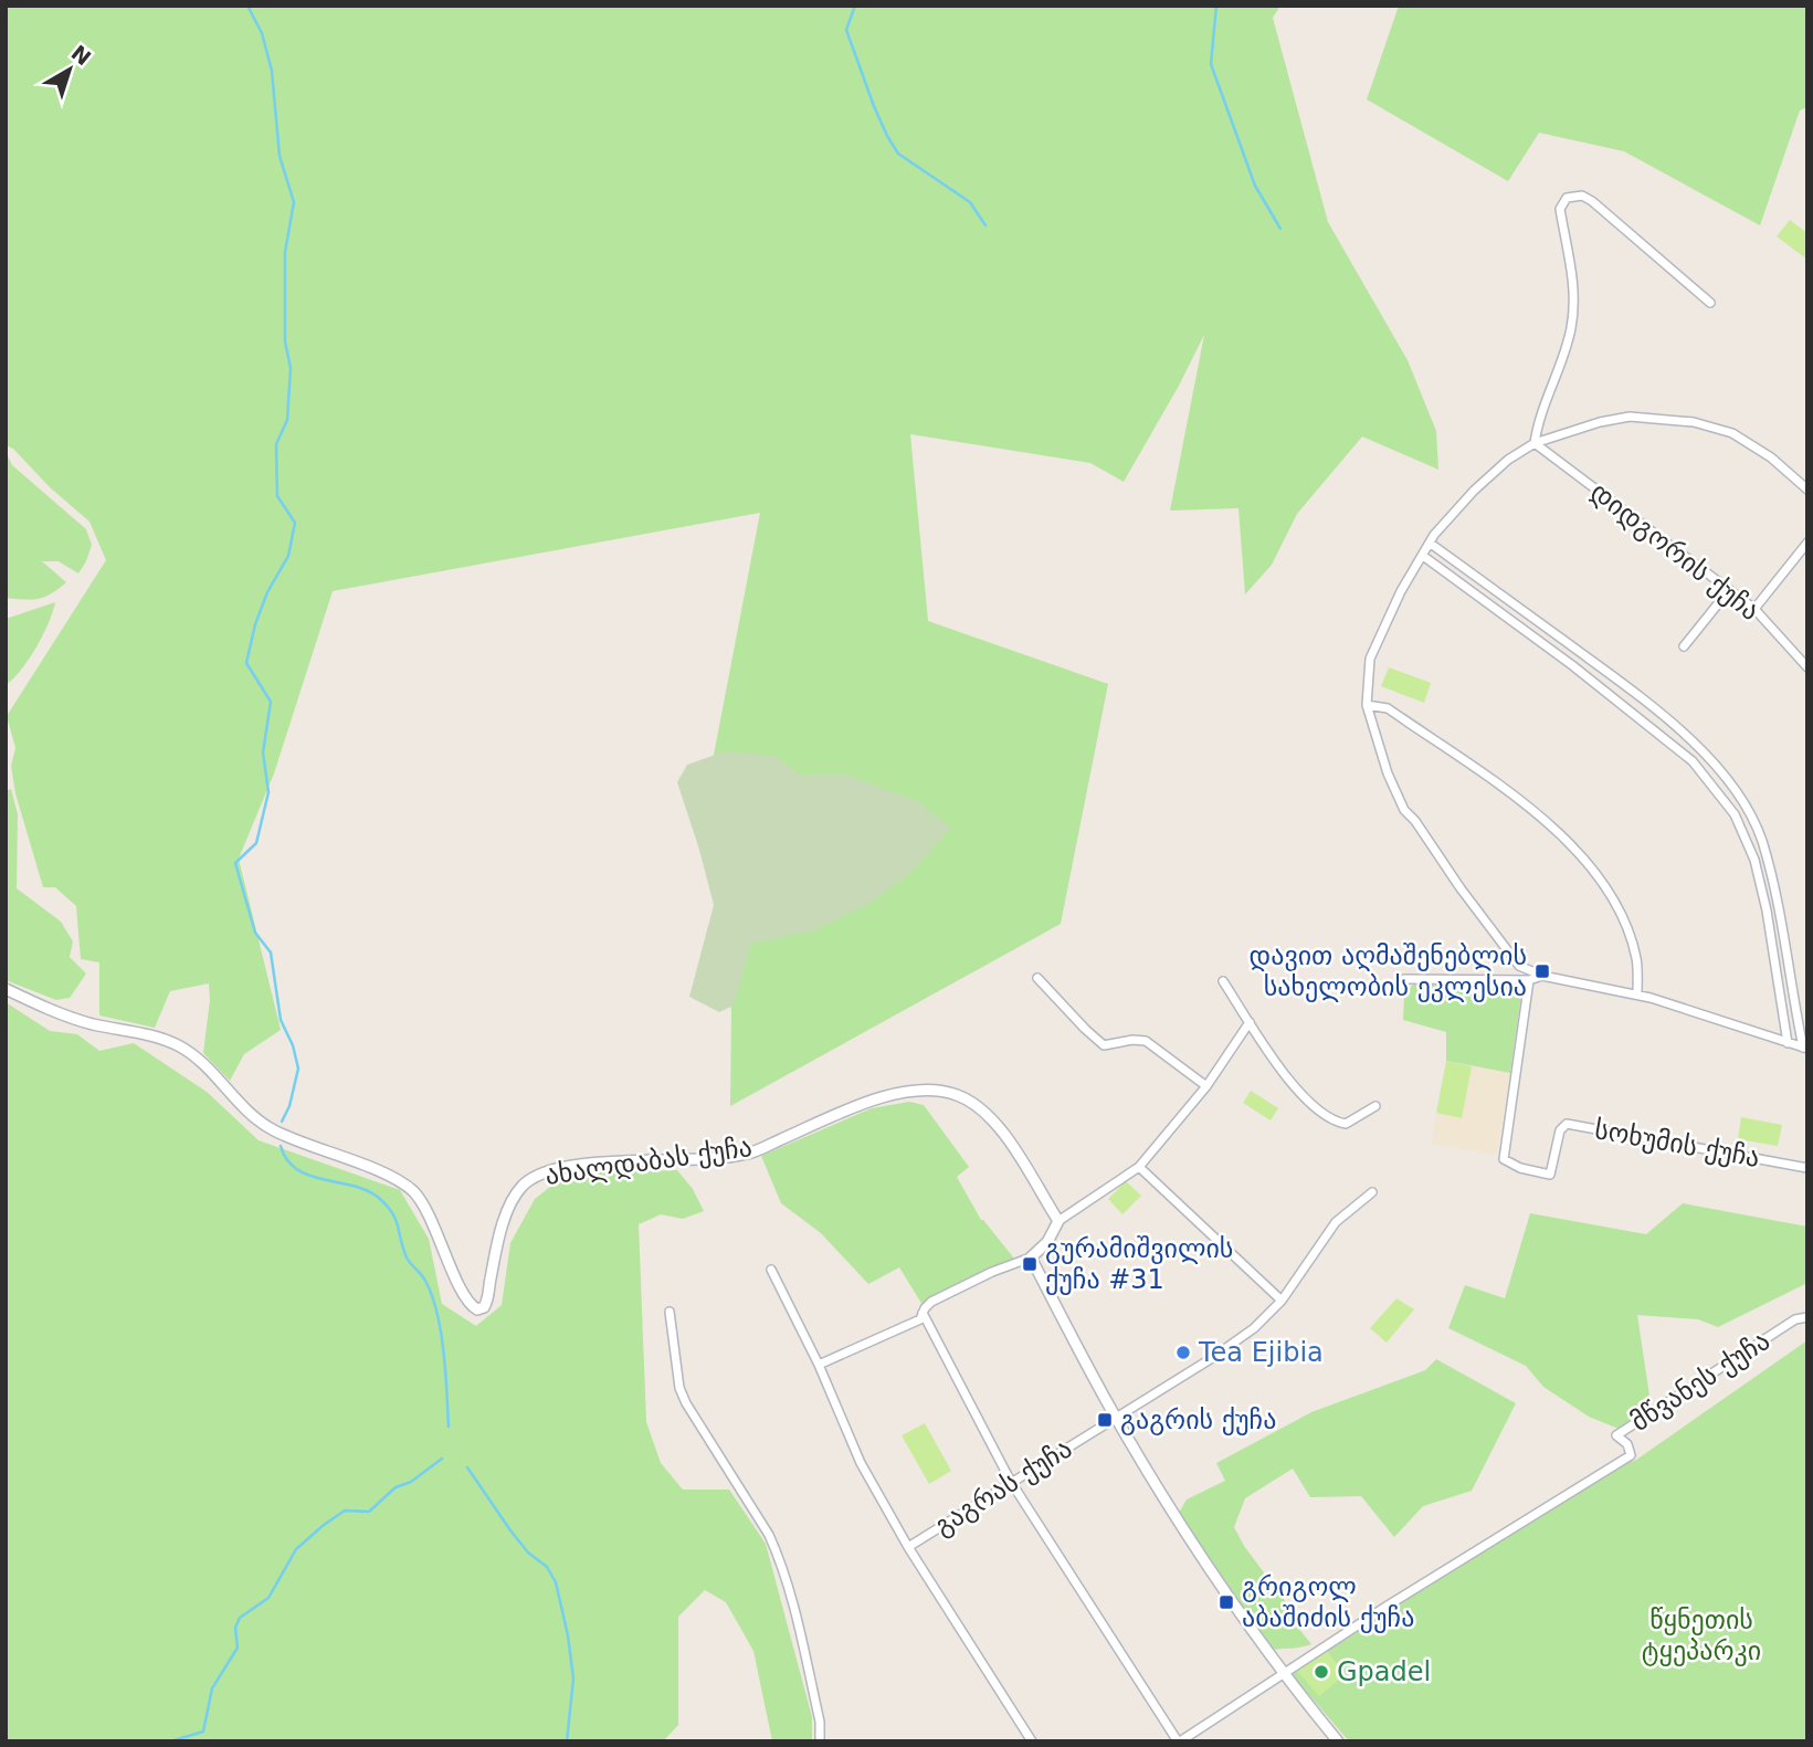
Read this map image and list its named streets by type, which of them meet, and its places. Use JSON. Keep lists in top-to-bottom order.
{
  "streets": {
    "street": [
      "დიდგორის ქუჩა",
      "სოხუმის ქუჩა",
      "ახალდაბას ქუჩა",
      "მწვანეს ქუჩა",
      "გაგრას ქუჩა"
    ]
  },
  "parks": ["წყნეთის ტყეპარკი"],
  "places": {
    "transit": [
      "დავით აღმაშენებლის სახელობის ეკლესია",
      "გურამიშვილის ქუჩა #31",
      "გაგრის ქუჩა",
      "გრიგოლ აბაშიძის ქუჩა"
    ],
    "other": ["Tea Ejibia", "Gpadel"]
  },
  "north": "top right"
}
